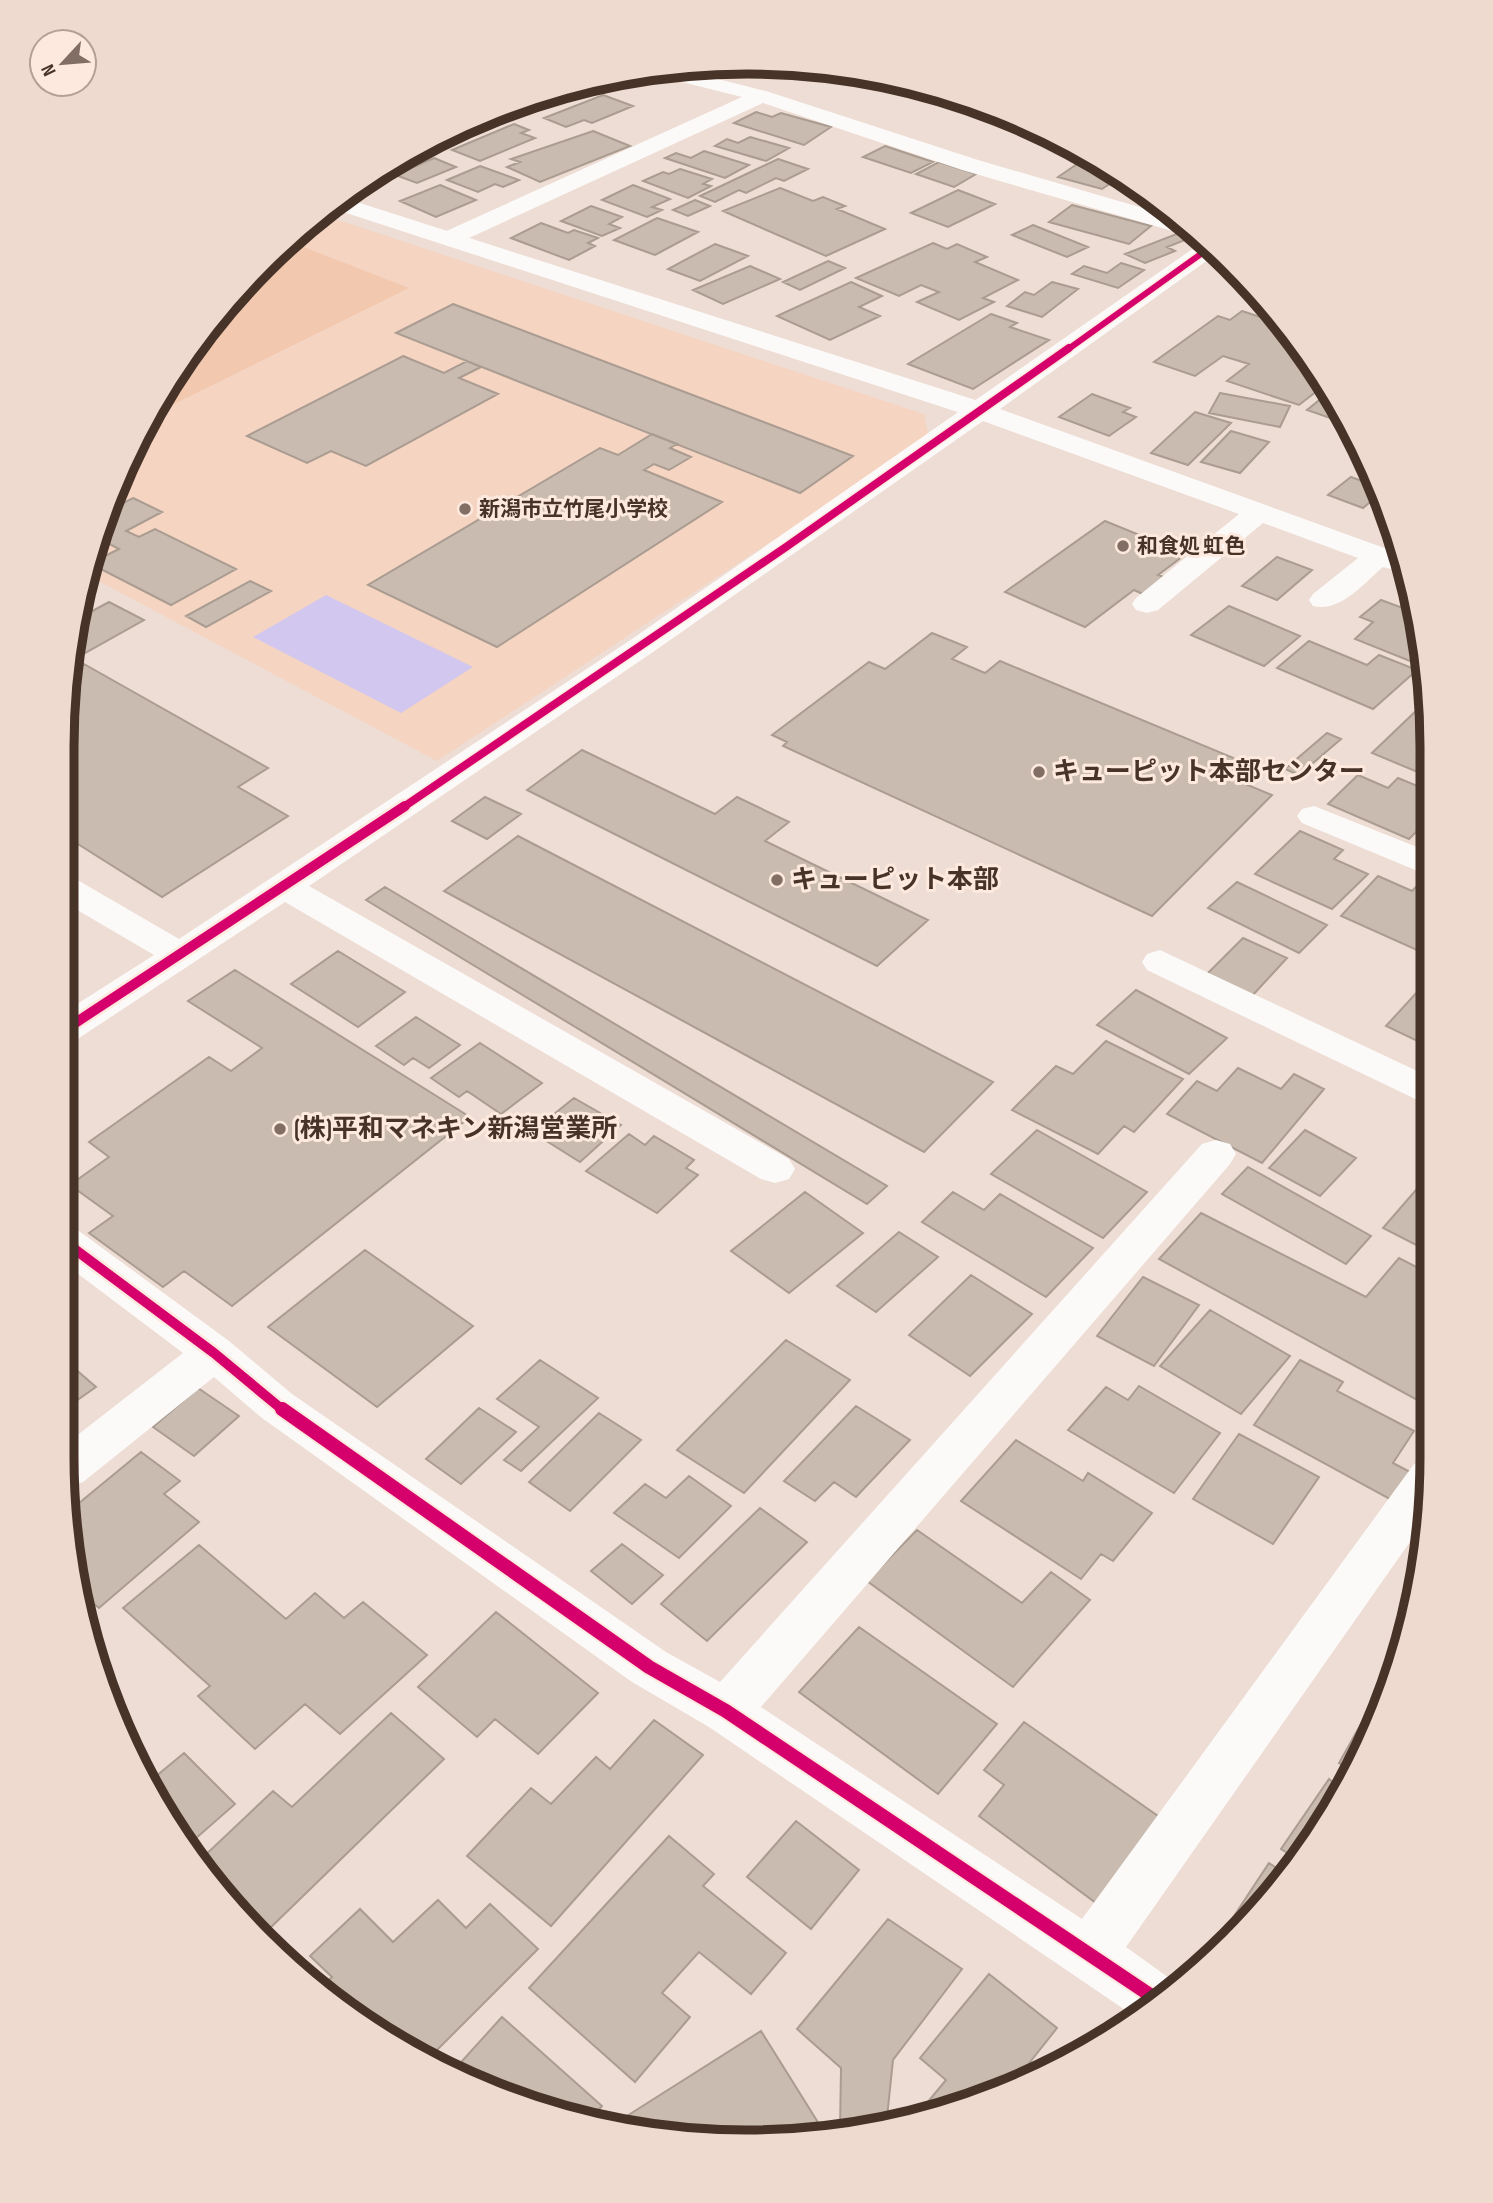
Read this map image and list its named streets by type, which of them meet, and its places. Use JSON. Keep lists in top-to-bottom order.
{
  "places": [
    "新潟市立竹尾小学校",
    "和食処 虹色",
    "キューピット本部センター",
    "キューピット本部",
    "(株)平和マネキン新潟営業所"
  ],
  "north": "bottom left"
}
